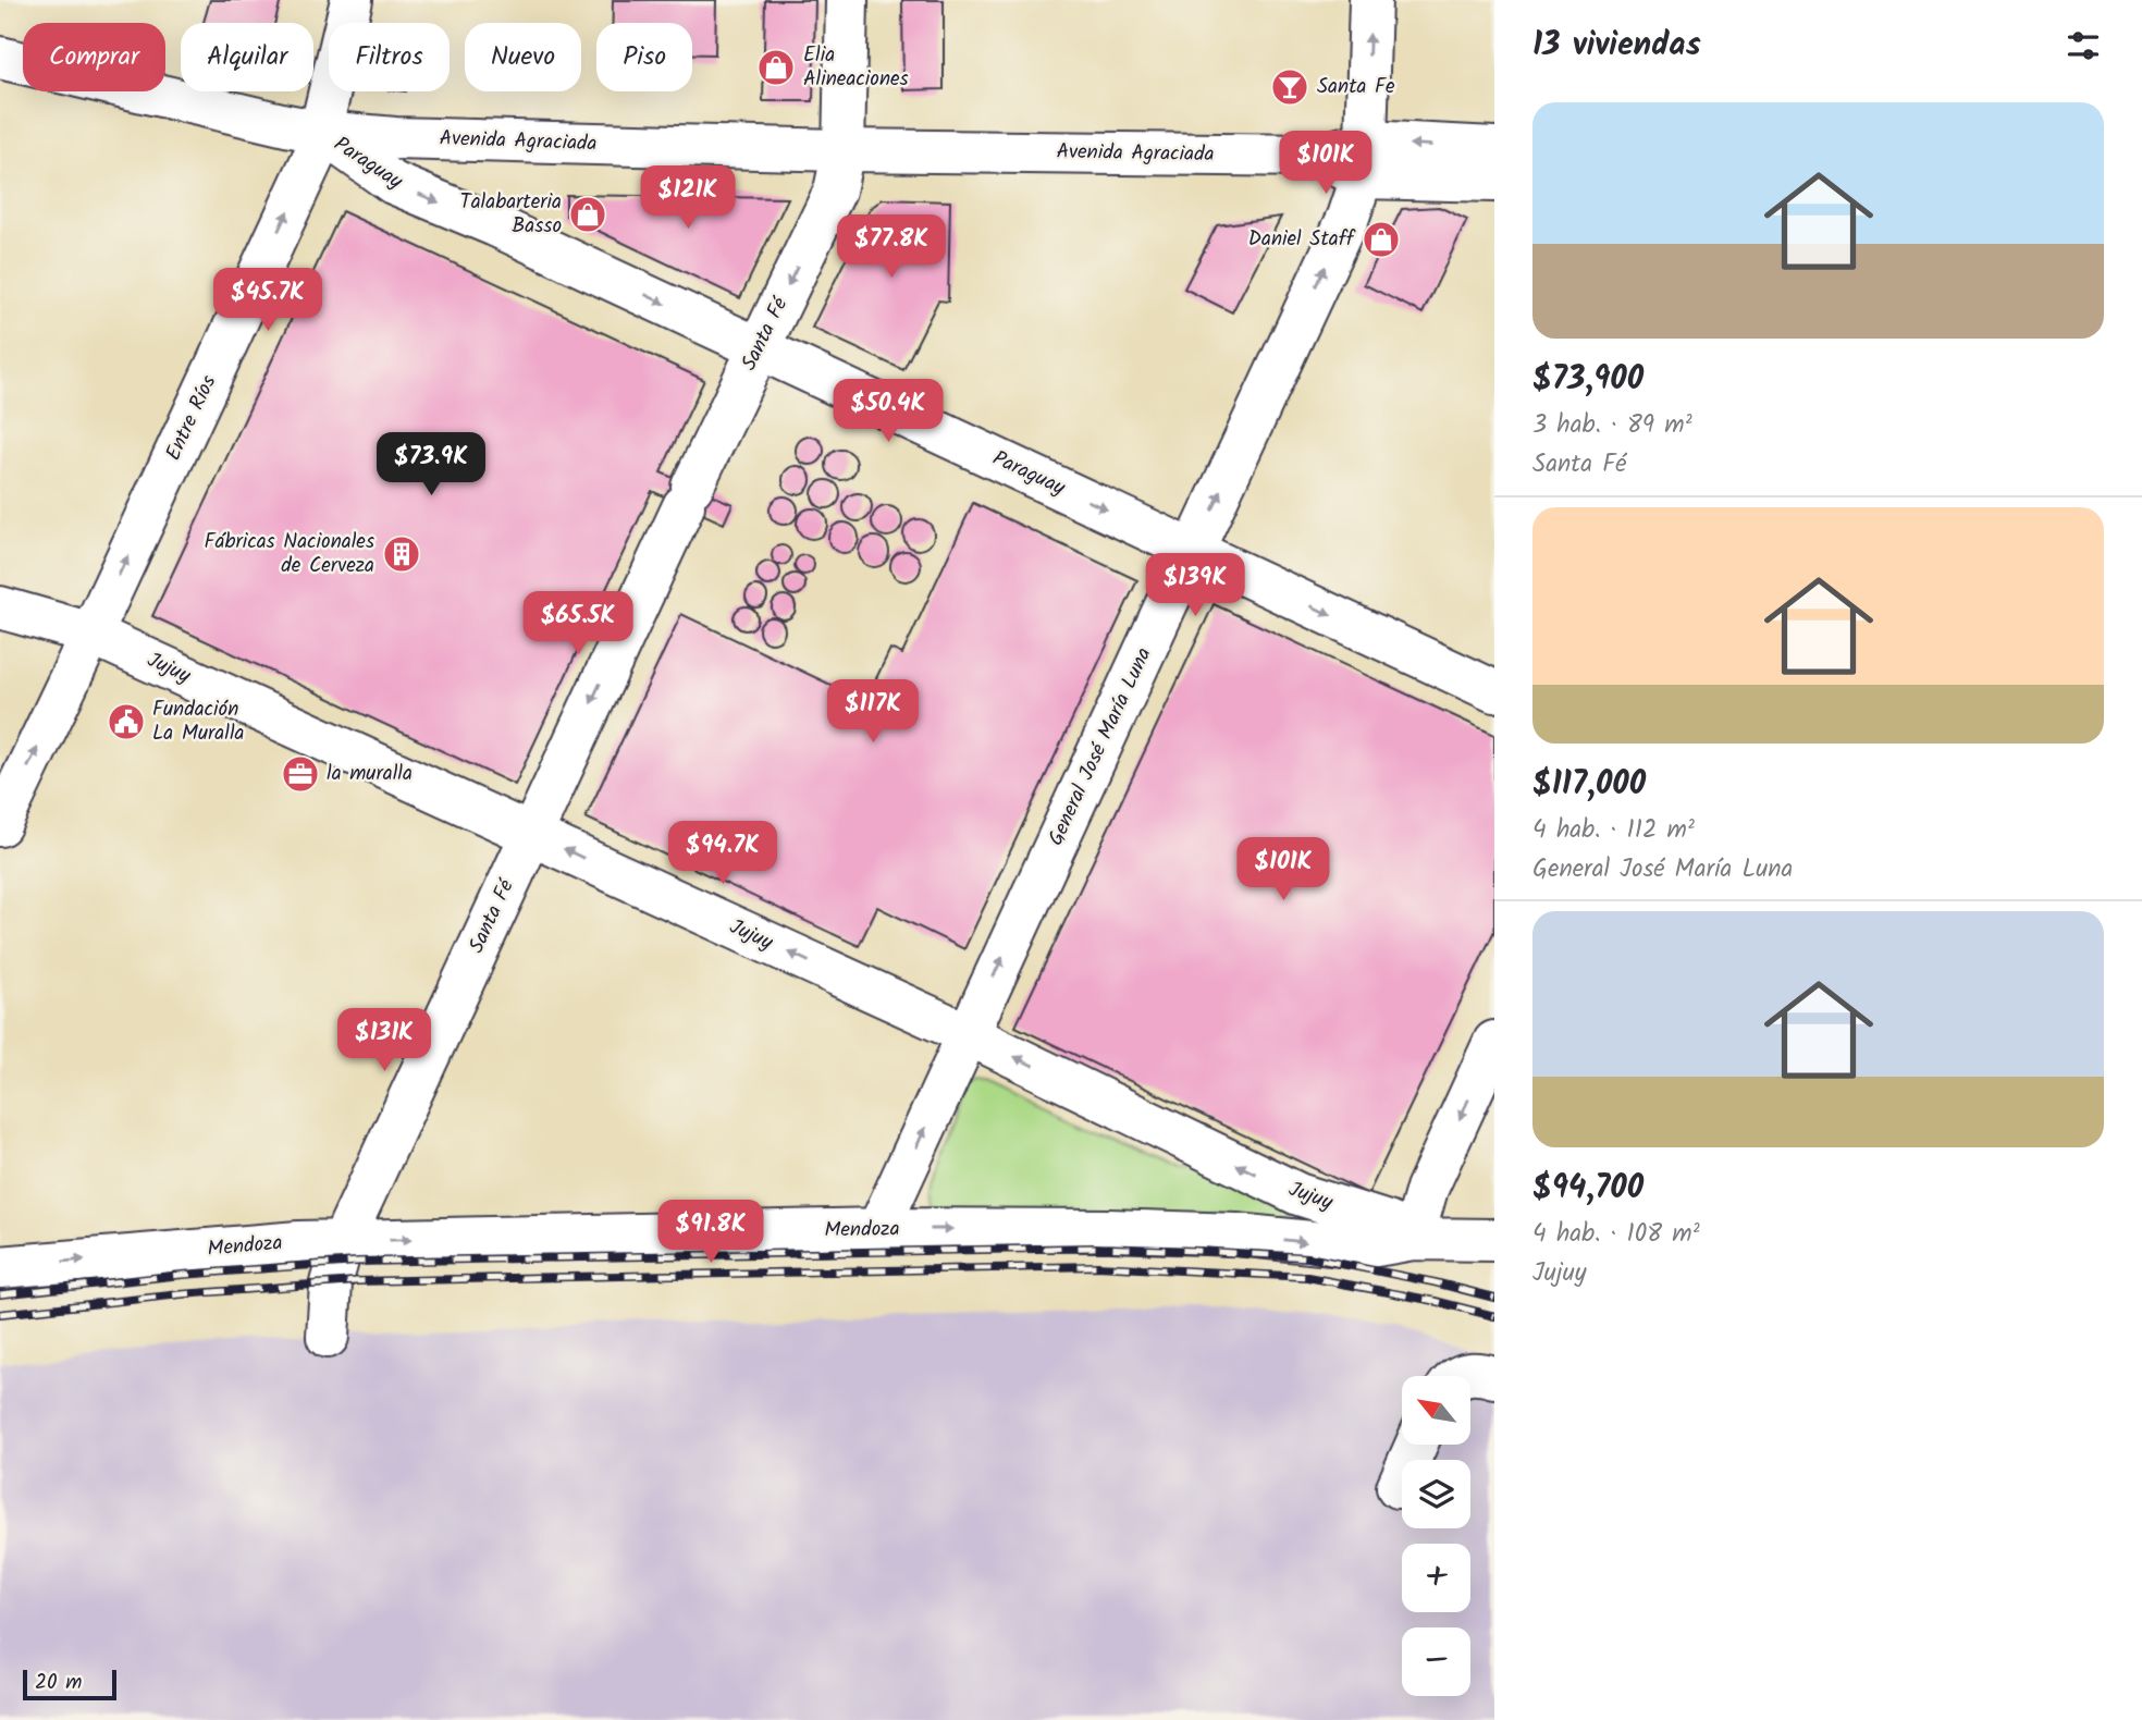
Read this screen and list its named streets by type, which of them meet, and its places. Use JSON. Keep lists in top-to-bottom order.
{
  "streets": {
    "street": [
      "Avenida Agraciada",
      "Paraguay",
      "Santa Fé",
      "Entre Ríos",
      "Jujuy",
      "General José María Luna",
      "Mendoza"
    ]
  },
  "crossings": [
    ["Avenida Agraciada", "Paraguay"],
    ["Avenida Agraciada", "Santa Fé"],
    ["Avenida Agraciada", "Entre Ríos"],
    ["Avenida Agraciada", "General José María Luna"],
    ["Paraguay", "Santa Fé"],
    ["Paraguay", "Entre Ríos"],
    ["Paraguay", "General José María Luna"],
    ["Santa Fé", "Jujuy"],
    ["Santa Fé", "Mendoza"],
    ["Entre Ríos", "Jujuy"],
    ["Jujuy", "General José María Luna"],
    ["Jujuy", "Mendoza"],
    ["General José María Luna", "Mendoza"]
  ],
  "one_way": [
    "Paraguay",
    "Santa Fé",
    "Entre Ríos",
    "Jujuy",
    "General José María Luna",
    "Mendoza"
  ],
  "places": {
    "shop": ["Elia Alineaciones", "Talabarteria Basso", "Daniel Staff"],
    "bar": ["Santa Fe"],
    "building": ["Fábricas Nacionales de Cerveza"],
    "public building": ["Fundación La Muralla"],
    "office": ["la muralla"]
  },
  "scale_bar": "20 m",
  "north": "top left",
  "page": {
    "heading": "13 viviendas",
    "chip": [
      "Comprar",
      "Alquilar",
      "Filtros",
      "Nuevo",
      "Piso"
    ],
    "list": [
      {
        "name": "$73,900",
        "note": "3 hab. · 89 m² · Santa Fé"
      },
      {
        "name": "$117,000",
        "note": "4 hab. · 112 m² · General José María Luna"
      },
      {
        "name": "$94,700",
        "note": "4 hab. · 108 m² · Jujuy"
      }
    ],
    "price": [
      "$101K",
      "$121K",
      "$77.8K",
      "$45.7K",
      "$50.4K",
      "$73.9K",
      "$139K",
      "$65.5K",
      "$117K",
      "$94.7K",
      "$101K",
      "$131K",
      "$91.8K"
    ],
    "map_buttons": ["+", "−"],
    "scale": "20 m"
  }
}
